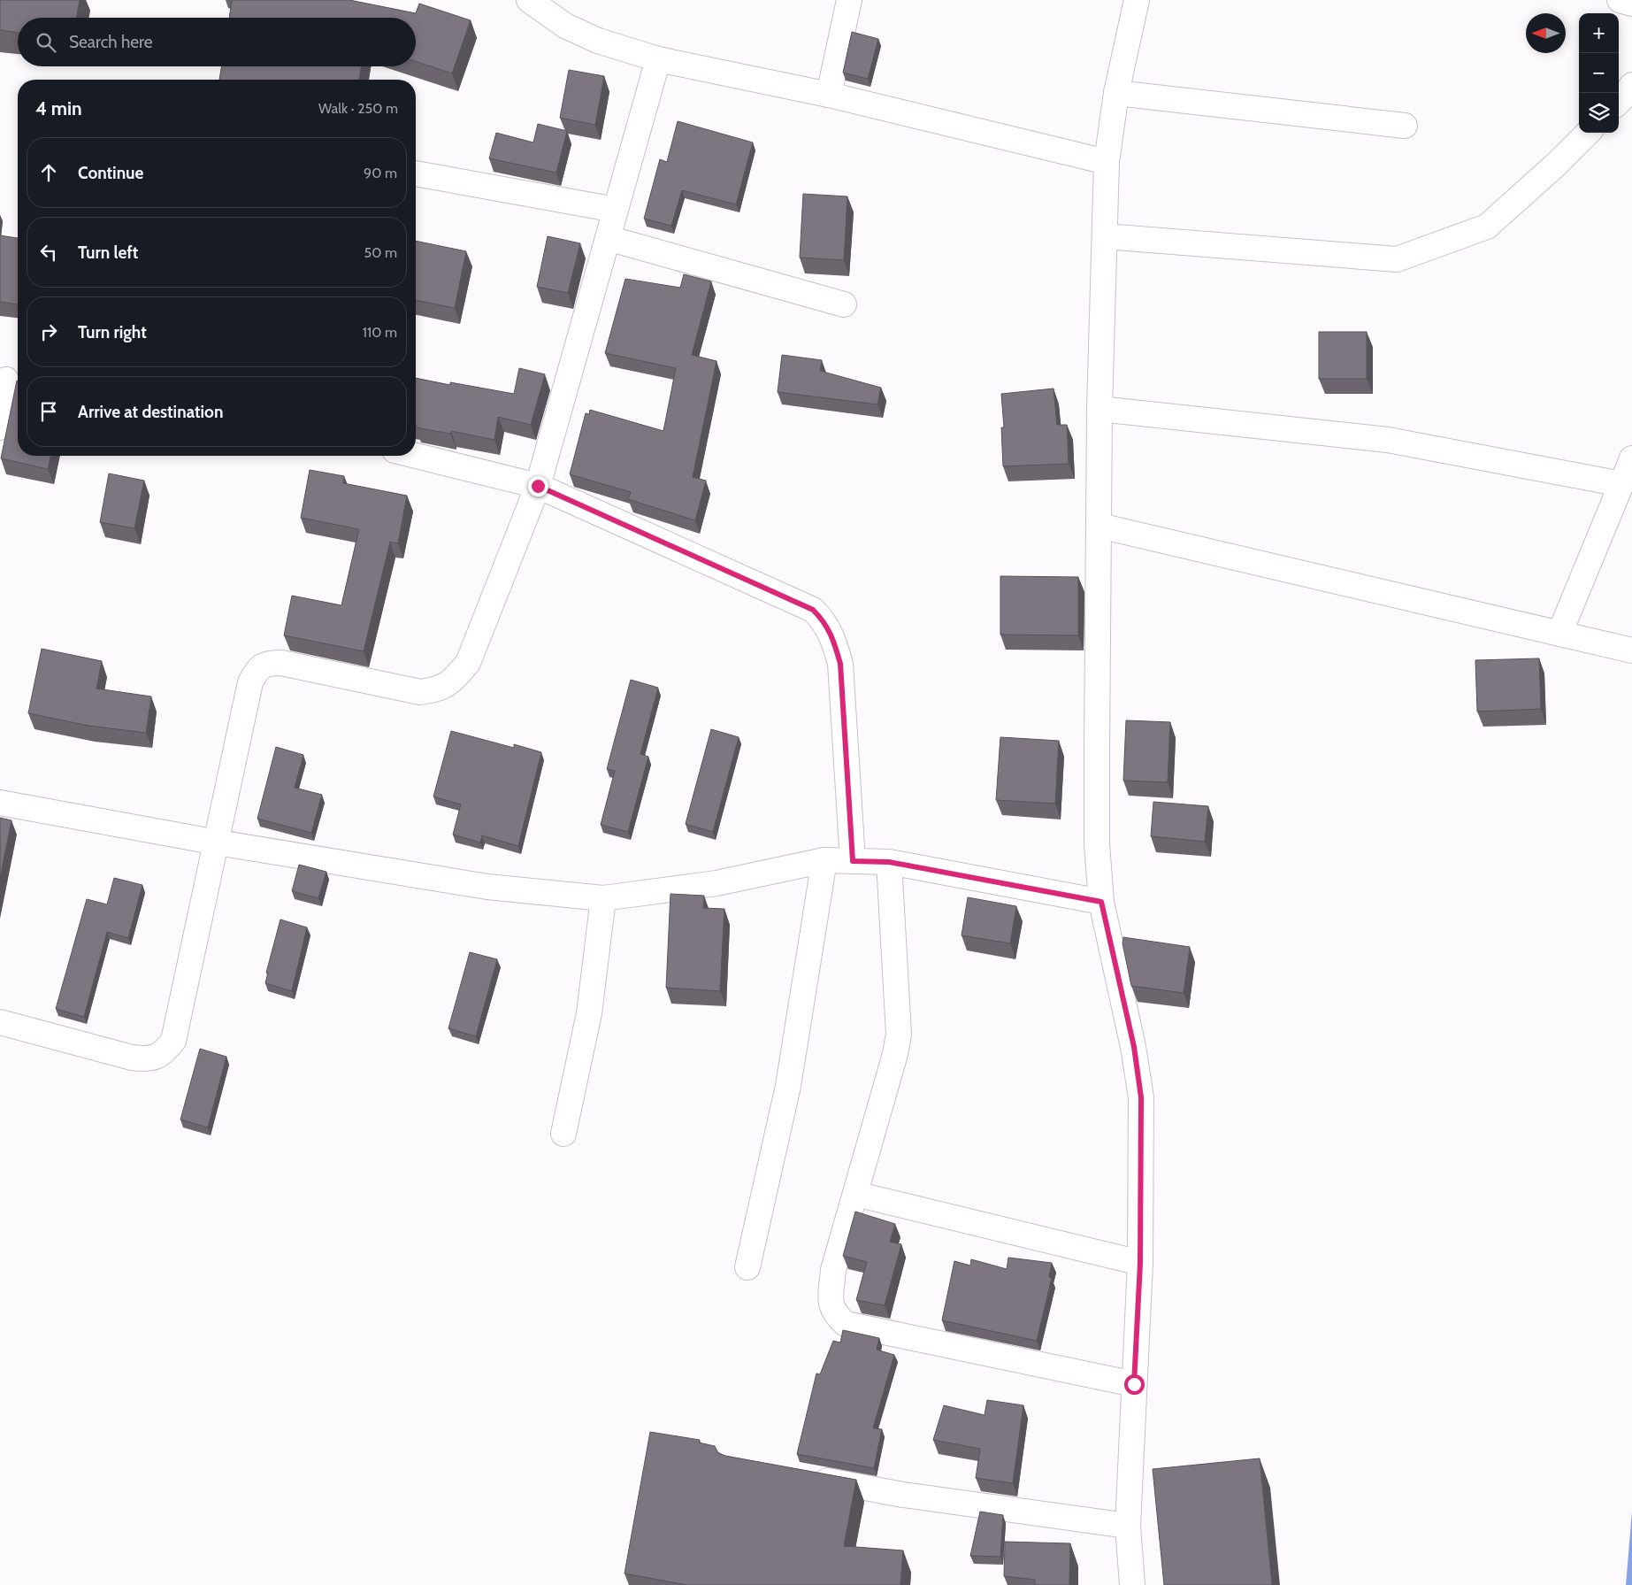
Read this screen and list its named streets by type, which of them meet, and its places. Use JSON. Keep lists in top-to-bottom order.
{
  "north": "left",
  "page": {
    "map_buttons": ["+", "−"],
    "search": "Search here",
    "heading": ["4 min", "Walk · 250 m"],
    "list": [
      ["Continue", "90 m"],
      ["Turn left", "50 m"],
      ["Turn right", "110 m"],
      "Arrive at destination"
    ]
  }
}
